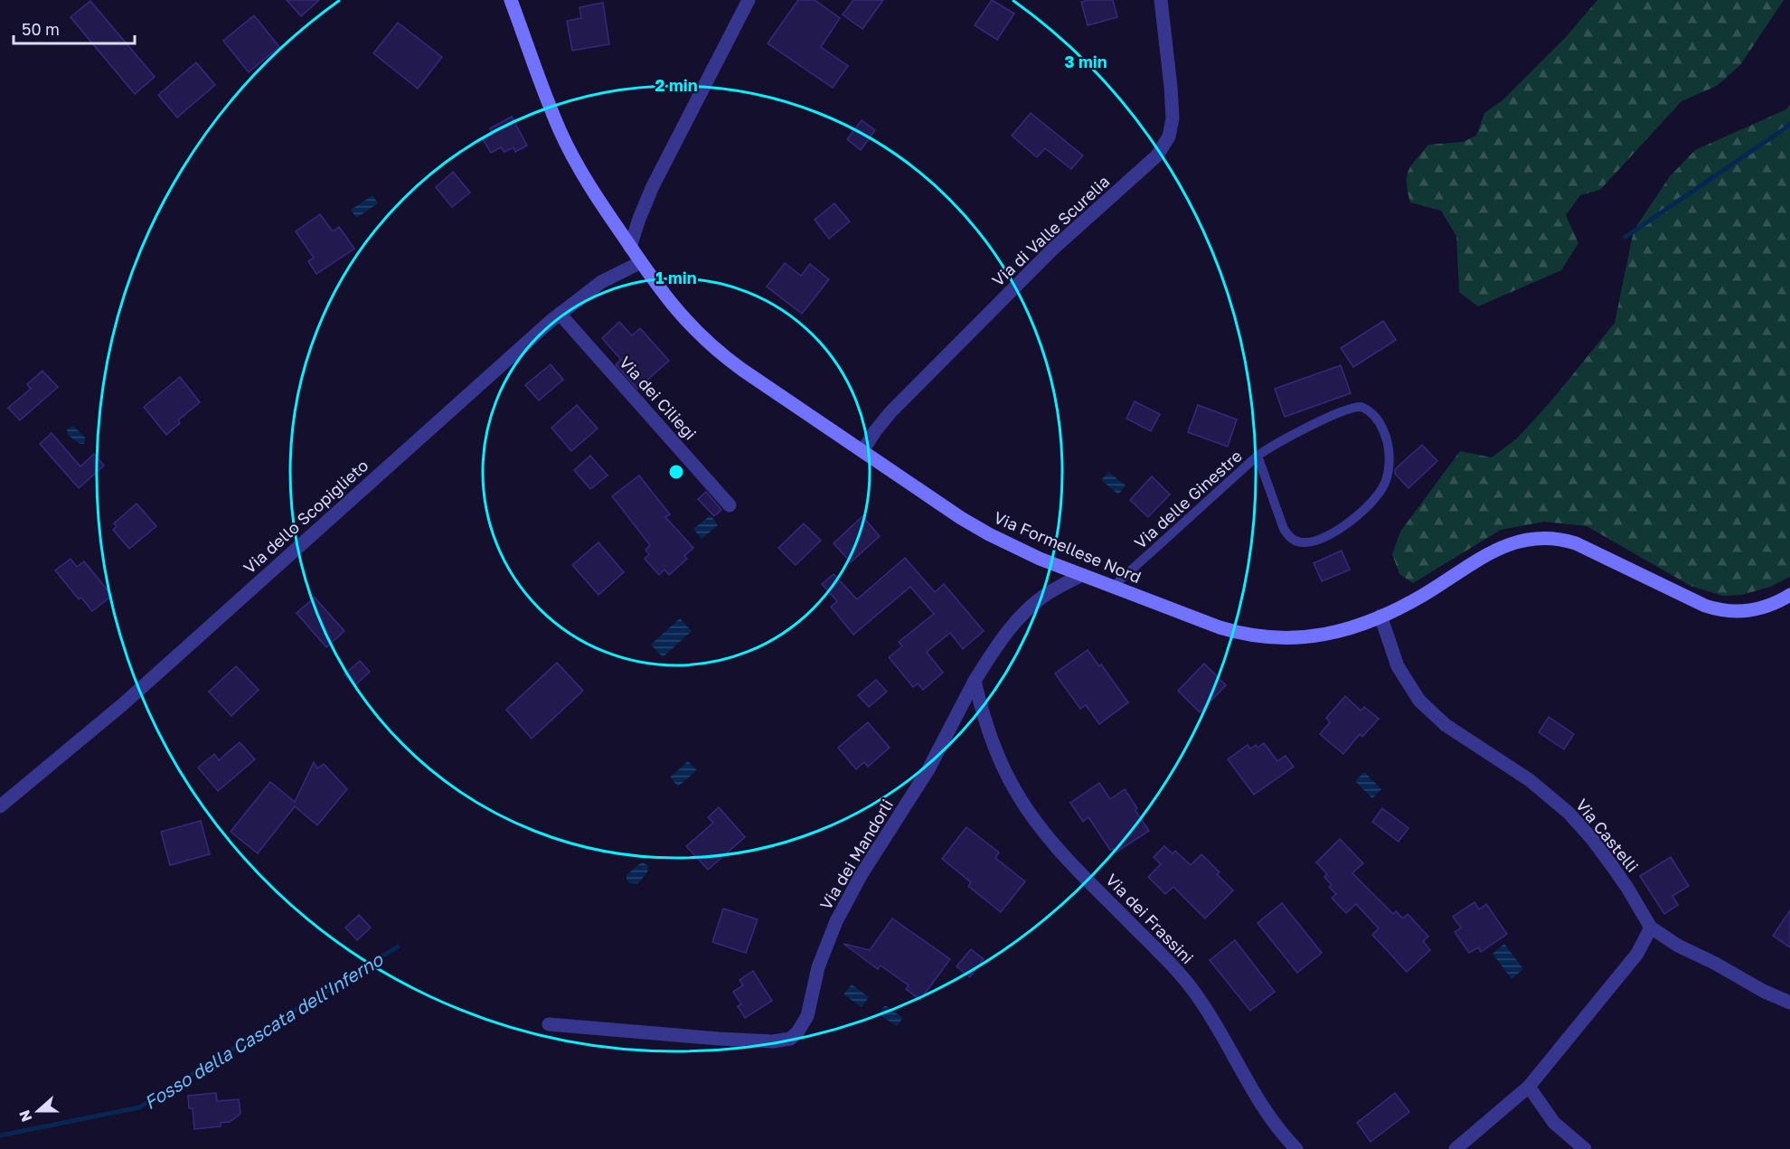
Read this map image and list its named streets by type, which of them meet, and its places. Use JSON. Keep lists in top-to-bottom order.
{
  "streets": {
    "street": [
      "Via di Valle Scurelia",
      "Via dei Ciliegi",
      "Via dello Scopiglieto",
      "Via Formellese Nord",
      "Via Castelli",
      "Via dei Mandorli",
      "Via dei Frassini"
    ],
    "lane": ["Via delle Ginestre"]
  },
  "crossings": [
    ["Via di Valle Scurelia", "Via Formellese Nord"],
    ["Via dei Ciliegi", "Via dello Scopiglieto"],
    ["Via delle Ginestre", "Via Formellese Nord"],
    ["Via dello Scopiglieto", "Via Formellese Nord"],
    ["Via Formellese Nord", "Via Castelli"],
    ["Via Formellese Nord", "Via dei Mandorli"],
    ["Via dei Mandorli", "Via dei Frassini"]
  ],
  "water": ["Fosso della Cascata dell'Inferno"],
  "scale_bar": "50 m",
  "north": "left",
  "rings": ["3 min", "2 min", "1 min"]
}
